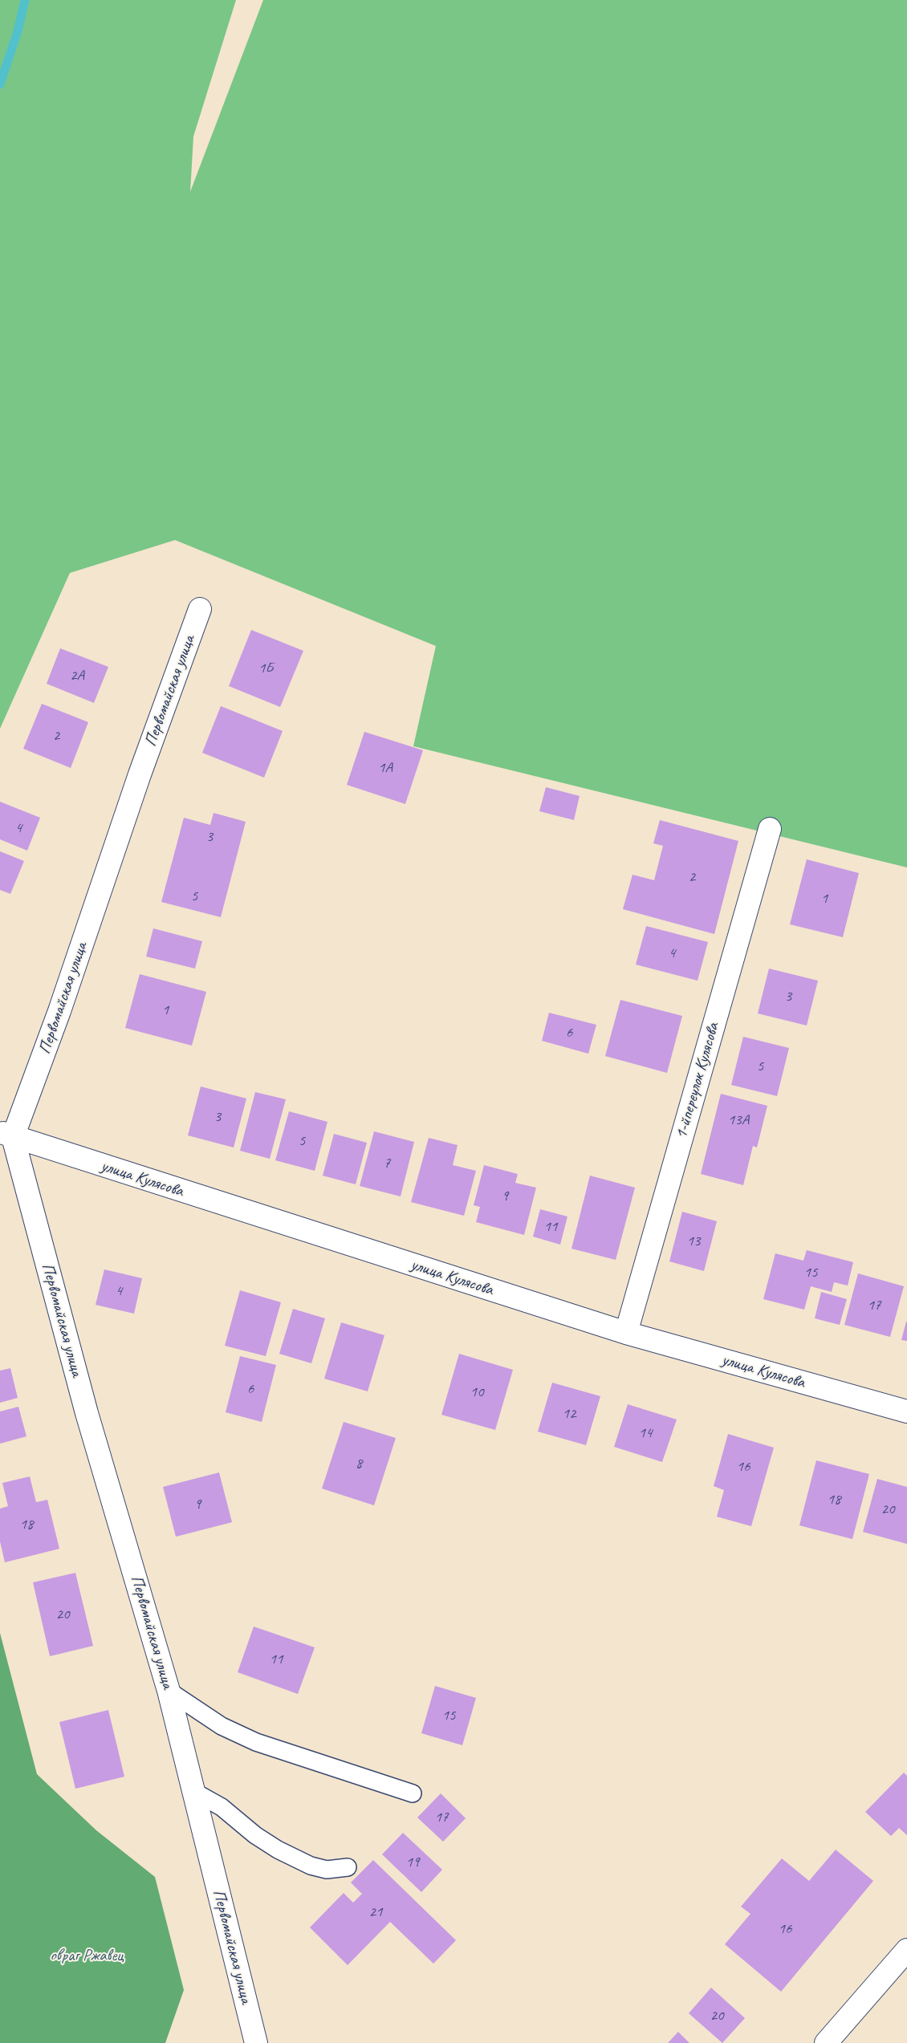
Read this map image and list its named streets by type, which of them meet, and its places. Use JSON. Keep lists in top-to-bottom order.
{
  "streets": {
    "street": ["Первомайская улица", "1-йпереулок Кулясова", "улица Кулясова"]
  },
  "crossings": [
    ["Первомайская улица", "улица Кулясова"],
    ["1-йпереулок Кулясова", "улица Кулясова"]
  ],
  "parks": ["овраг Ржавец"],
  "house_numbers": [
    "1Б",
    "2А",
    "2",
    "1А",
    "4",
    "3",
    "2",
    "5",
    "1",
    "4",
    "3",
    "1",
    "6",
    "5",
    "3",
    "13А",
    "5",
    "7",
    "9",
    "11",
    "13",
    "15",
    "4",
    "17",
    "6",
    "10",
    "12",
    "14",
    "8",
    "16",
    "18",
    "9",
    "20",
    "18",
    "20",
    "11",
    "15",
    "17",
    "19",
    "21",
    "16",
    "20"
  ]
}
